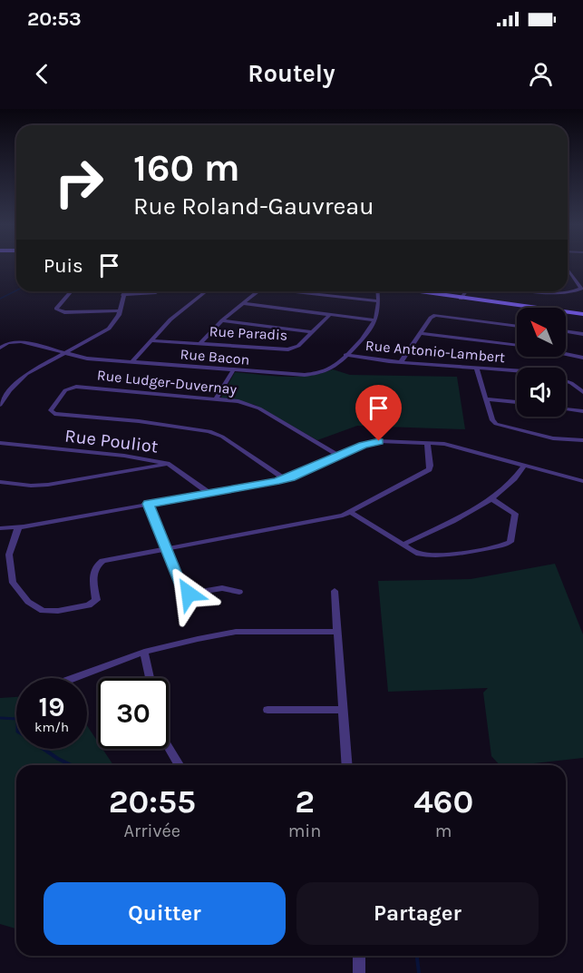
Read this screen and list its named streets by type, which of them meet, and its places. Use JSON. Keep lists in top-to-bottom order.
{
  "streets": {
    "street": [
      "Rue Paradis",
      "Rue Antonio-Lambert",
      "Rue Bacon",
      "Rue Ludger-Duvernay",
      "Rue Pouliot"
    ]
  },
  "crossings": [
    ["Rue Antonio-Lambert", "Rue Bacon"]
  ],
  "north": "top left",
  "page": {
    "status": "20:53",
    "header": "Routely",
    "turn": ["160 m", "Rue Roland-Gauvreau"],
    "then": "Puis",
    "speed": "19 km/h",
    "limit": "30",
    "eta": [
      "20:55",
      "Arrivée",
      "2",
      "min",
      "460",
      "m"
    ],
    "buttons": ["Quitter", "Partager"]
  }
}
